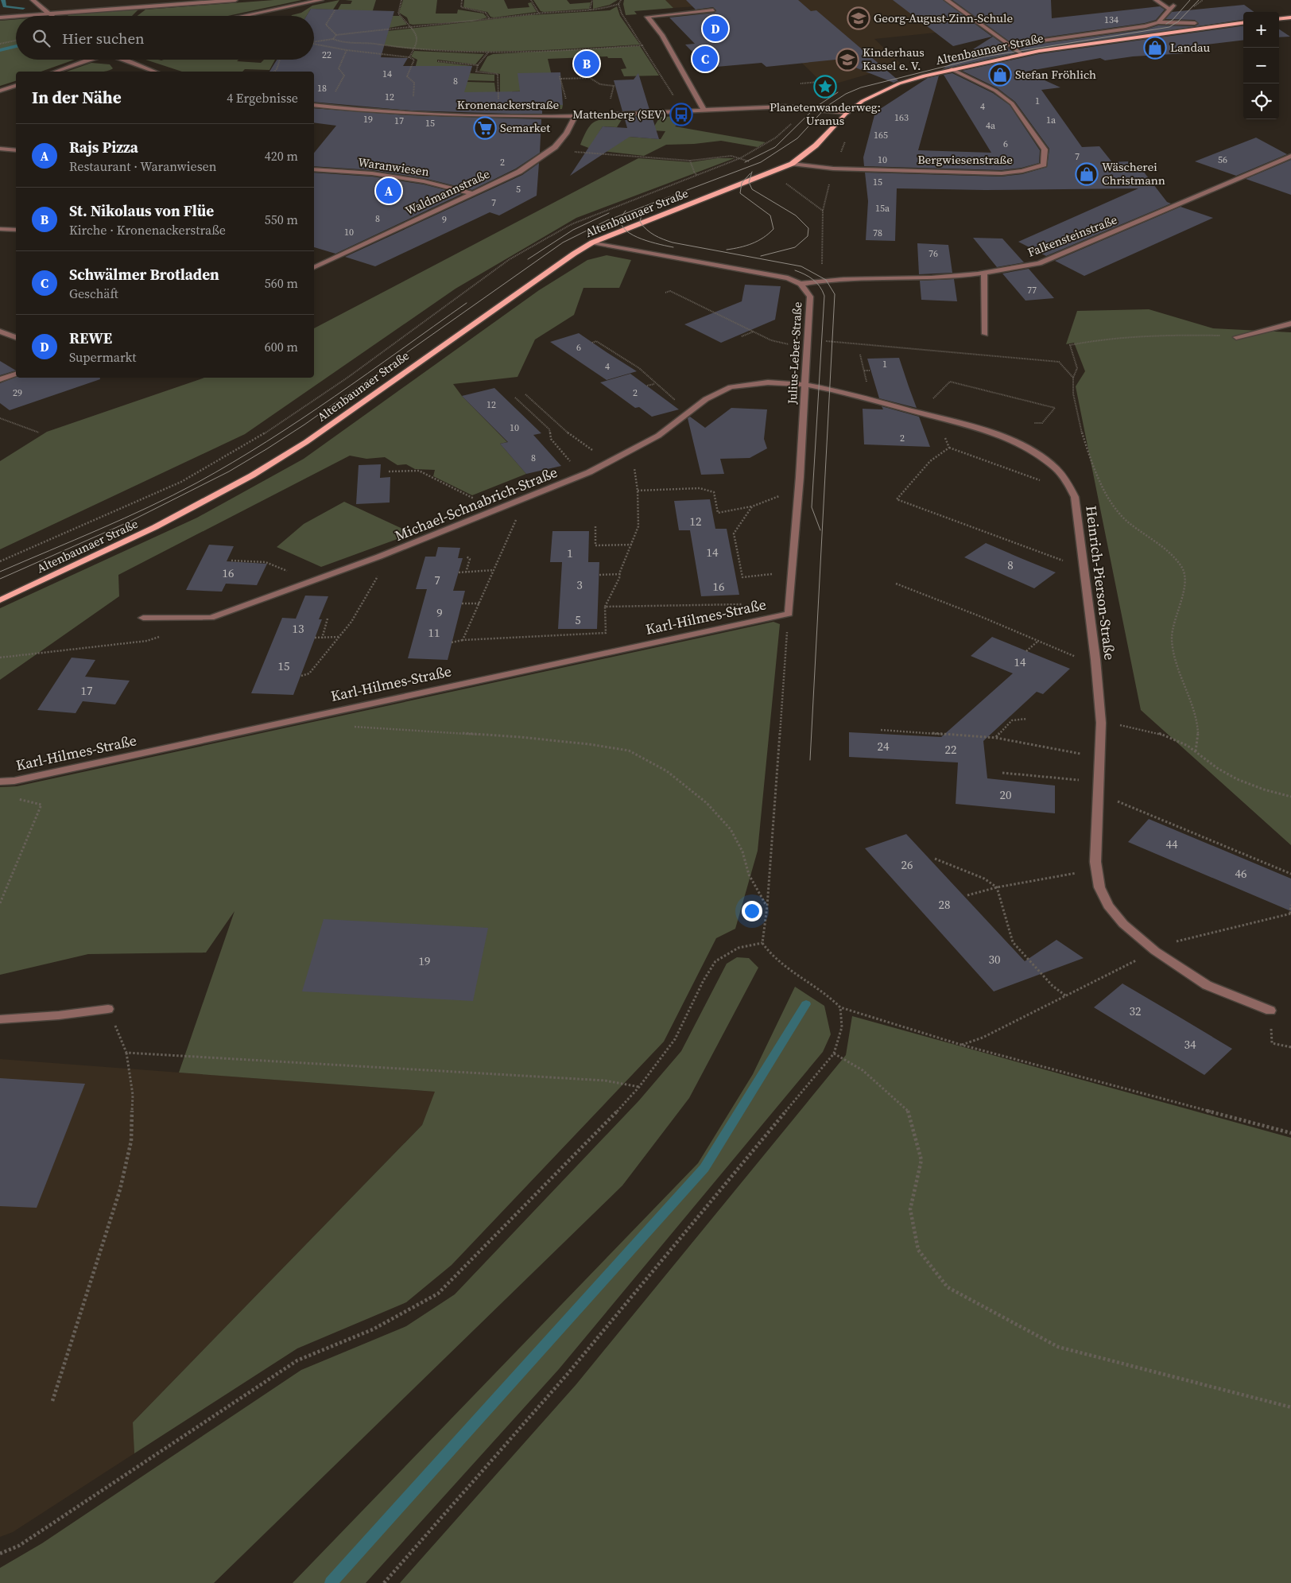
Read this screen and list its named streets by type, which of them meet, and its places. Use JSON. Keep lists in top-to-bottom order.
{
  "streets": {
    "main road": ["Altenbaunaer Straße"],
    "street": [
      "Kronenackerstraße",
      "Bergwiesenstraße",
      "Waranwiesen",
      "Waldmannstraße",
      "Falkensteinstraße",
      "Julius-Leber-Straße",
      "Michael-Schnabrich-Straße",
      "Heinrich-Pierson-Straße",
      "Karl-Hilmes-Straße"
    ]
  },
  "crossings": [
    ["Altenbaunaer Straße", "Kronenackerstraße"],
    ["Altenbaunaer Straße", "Bergwiesenstraße"],
    ["Altenbaunaer Straße", "Julius-Leber-Straße"],
    ["Kronenackerstraße", "Waldmannstraße"],
    ["Waranwiesen", "Waldmannstraße"],
    ["Falkensteinstraße", "Julius-Leber-Straße"],
    ["Julius-Leber-Straße", "Michael-Schnabrich-Straße"],
    ["Julius-Leber-Straße", "Heinrich-Pierson-Straße"],
    ["Julius-Leber-Straße", "Karl-Hilmes-Straße"],
    ["Michael-Schnabrich-Straße", "Heinrich-Pierson-Straße"]
  ],
  "places": {
    "school or university": ["Georg-August-Zinn-Schule", "Kinderhaus Kassel e. V."],
    "shop": ["Landau", "Stefan Fröhlich", "Wäscherei Christmann"],
    "place": ["Planetenwanderweg: Uranus"],
    "bus stop": ["Mattenberg (SEV)"],
    "supermarket": ["Semarket"]
  },
  "house_numbers": [
    "134",
    "22",
    "14",
    "8",
    "18",
    "12",
    "1",
    "4",
    "163",
    "19",
    "1a",
    "17",
    "15",
    "4a",
    "165",
    "6",
    "7",
    "10",
    "56",
    "2",
    "15",
    "5",
    "7",
    "15a",
    "8",
    "9",
    "10",
    "78",
    "76",
    "77",
    "6",
    "1",
    "4",
    "29",
    "2",
    "12",
    "10",
    "2",
    "8",
    "12",
    "14",
    "1",
    "8",
    "16",
    "7",
    "3",
    "16",
    "9",
    "5",
    "13",
    "11",
    "14",
    "15",
    "17",
    "24",
    "22",
    "20",
    "44",
    "26",
    "46",
    "28",
    "30",
    "19",
    "32",
    "34"
  ],
  "page": {
    "map_buttons": ["+", "−"],
    "pins": [
      "D",
      "C",
      "B",
      "A"
    ],
    "search": "Hier suchen",
    "heading": ["In der Nähe", "4 Ergebnisse"],
    "list": [
      {
        "mark": "A",
        "name": "Rajs Pizza",
        "note": "Restaurant · Waranwiesen",
        "value": "420 m"
      },
      {
        "mark": "B",
        "name": "St. Nikolaus von Flüe",
        "note": "Kirche · Kronenackerstraße",
        "value": "550 m"
      },
      {
        "mark": "C",
        "name": "Schwälmer Brotladen",
        "note": "Geschäft",
        "value": "560 m"
      },
      {
        "mark": "D",
        "name": "REWE",
        "note": "Supermarkt",
        "value": "600 m"
      }
    ]
  }
}
